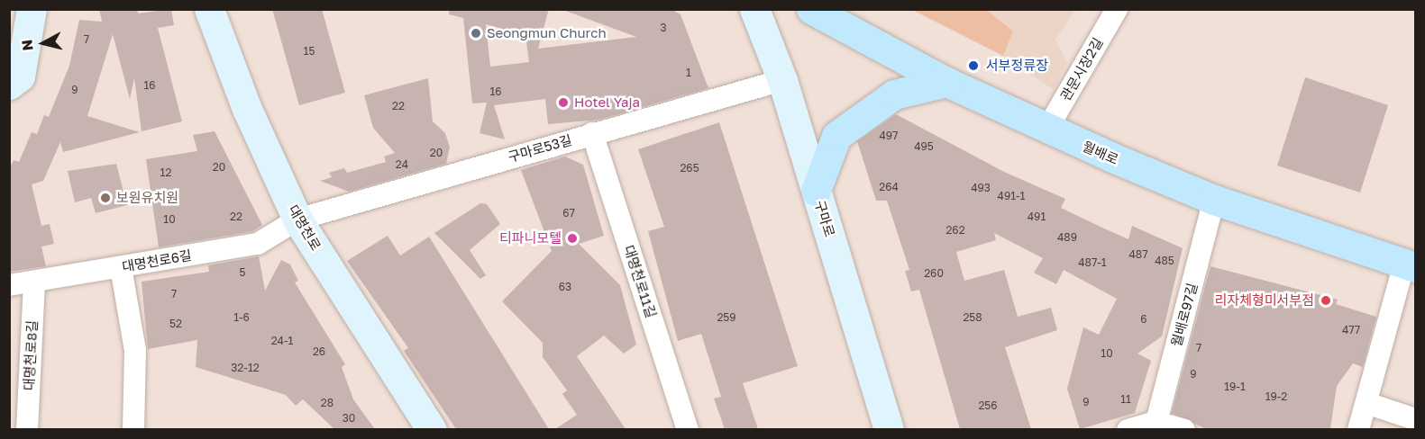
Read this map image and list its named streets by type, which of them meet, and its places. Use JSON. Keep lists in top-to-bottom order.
{
  "streets": {
    "main road": ["월배로", "구마로", "대명천로"],
    "street": [
      "관문시장2길",
      "구마로53길",
      "대명천로6길",
      "대명천로11길",
      "월배로97길",
      "대명천로8길"
    ]
  },
  "crossings": [
    ["관문시장2길", "월배로"],
    ["구마로53길", "구마로"],
    ["구마로53길", "대명천로"],
    ["구마로53길", "대명천로6길"],
    ["구마로53길", "대명천로11길"],
    ["월배로", "월배로97길"],
    ["대명천로", "대명천로6길"],
    ["대명천로6길", "대명천로8길"]
  ],
  "places": [
    "Seongmun Church",
    "서부정류장",
    "Hotel Yaja",
    "보원유치원",
    "티파니모텔",
    "리자체형미서부점"
  ],
  "house_numbers": [
    "3",
    "7",
    "15",
    "1",
    "16",
    "9",
    "16",
    "22",
    "497",
    "495",
    "20",
    "24",
    "20",
    "265",
    "12",
    "264",
    "493",
    "491-1",
    "67",
    "22",
    "491",
    "10",
    "262",
    "489",
    "487",
    "485",
    "487-1",
    "5",
    "260",
    "63",
    "7",
    "1-6",
    "259",
    "258",
    "6",
    "52",
    "477",
    "24-1",
    "7",
    "26",
    "10",
    "32-12",
    "9",
    "19-1",
    "19-2",
    "11",
    "9",
    "28",
    "256",
    "30"
  ],
  "north": "left"
}
